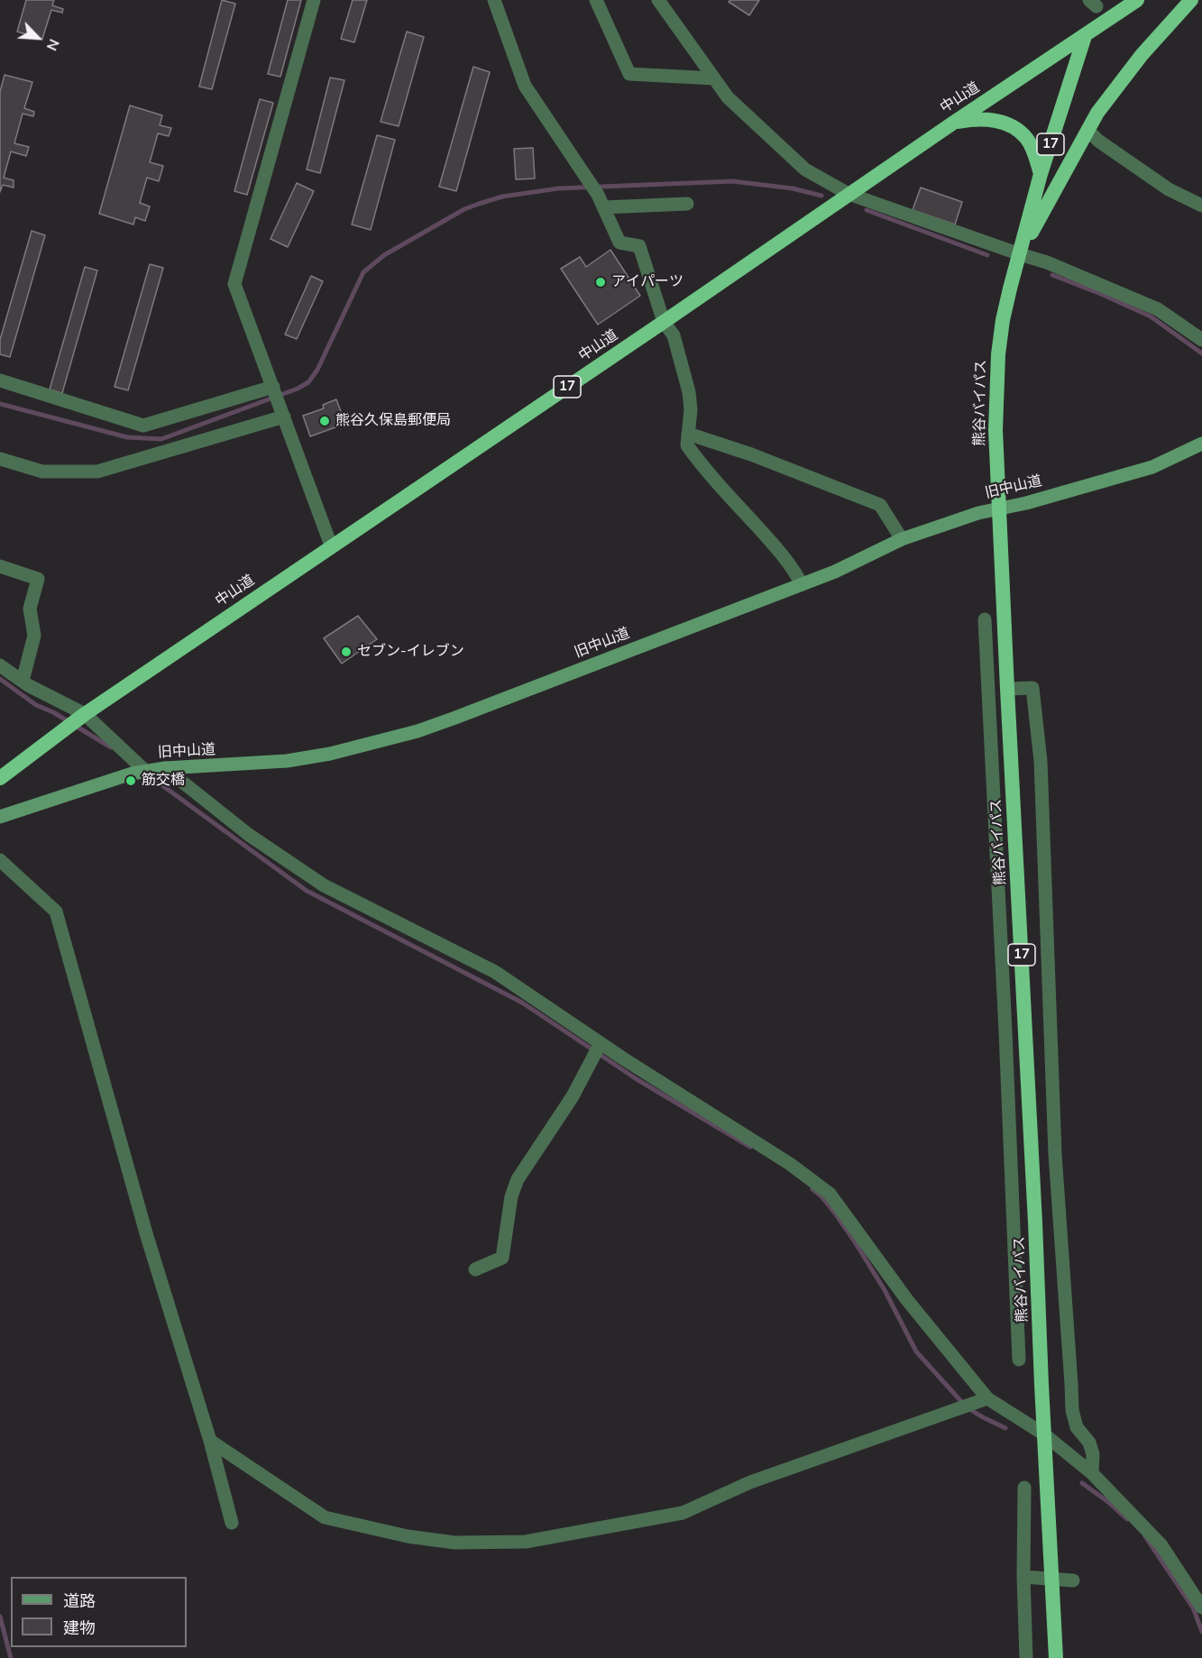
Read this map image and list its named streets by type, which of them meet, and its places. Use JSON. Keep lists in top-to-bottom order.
{
  "streets": {
    "highway": ["中山道", "17", "熊谷バイパス"],
    "main road": ["旧中山道"]
  },
  "crossings": [
    ["中山道", "熊谷バイパス"],
    ["熊谷バイパス", "旧中山道"]
  ],
  "places": [
    "アイパーツ",
    "熊谷久保島郵便局",
    "セブン-イレブン",
    "筋交橋"
  ],
  "legend": ["道路", "建物"],
  "north": "bottom right"
}
